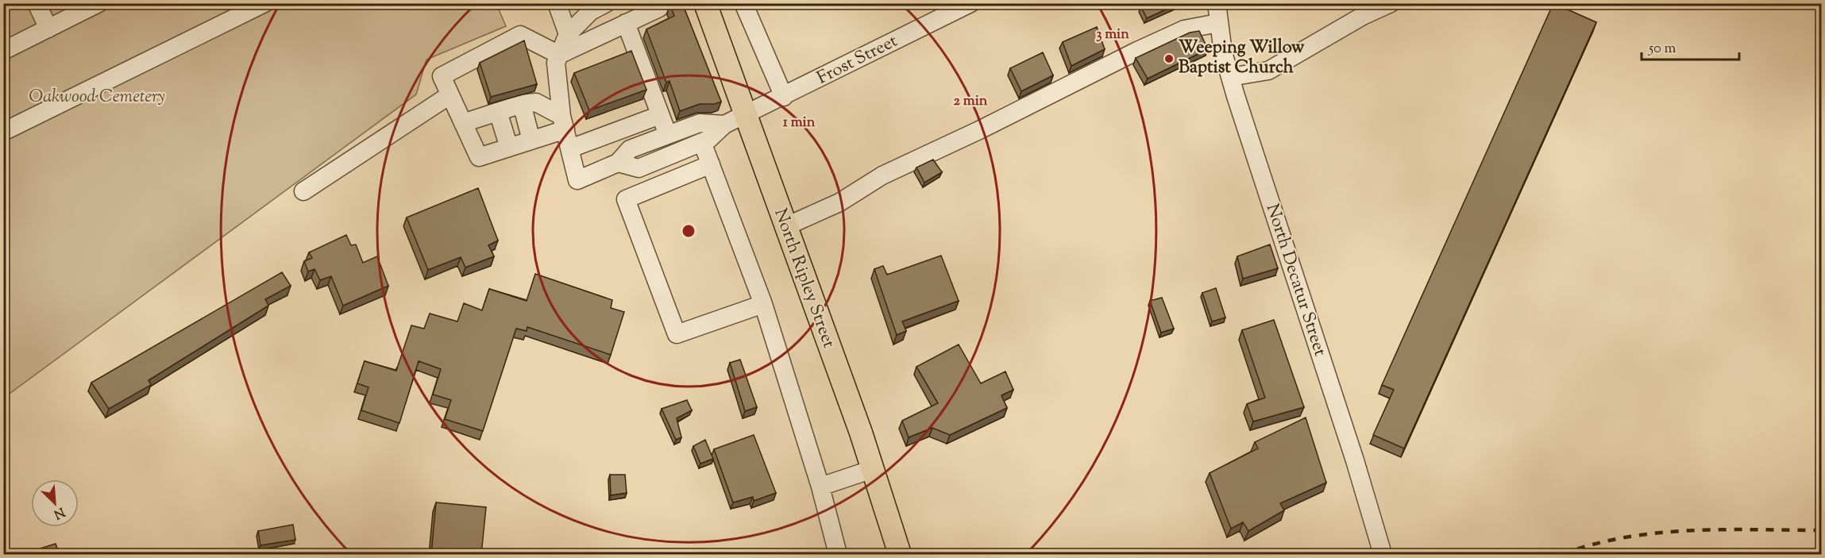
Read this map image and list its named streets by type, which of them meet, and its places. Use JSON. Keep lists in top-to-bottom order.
{
  "streets": {
    "main road": ["North Ripley Street"],
    "street": ["Frost Street", "North Decatur Street"]
  },
  "crossings": [
    ["Frost Street", "North Ripley Street"]
  ],
  "parks": ["Oakwood Cemetery"],
  "places": ["Weeping Willow Baptist Church"],
  "scale_bar": "50 m",
  "north": "bottom right",
  "rings": ["3 min", "2 min", "1 min"]
}
